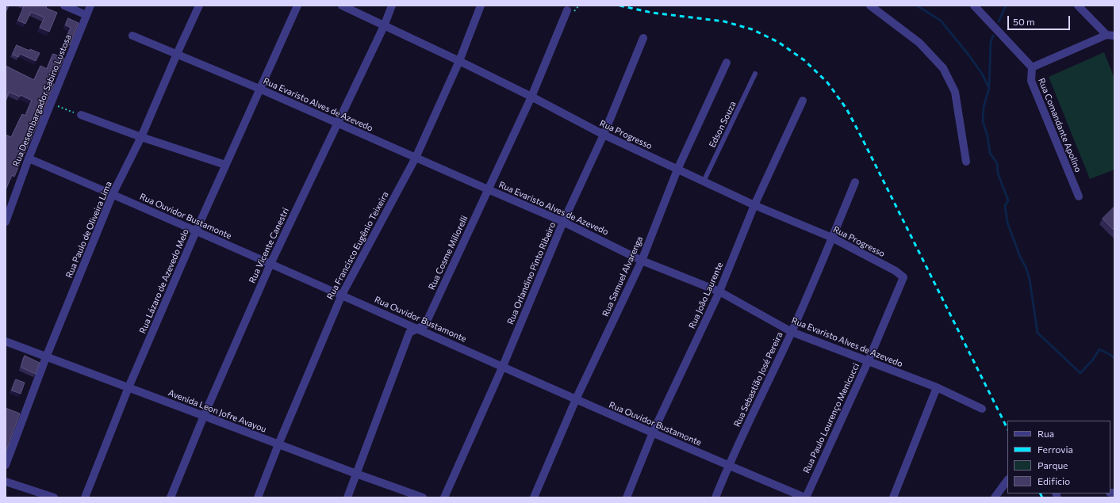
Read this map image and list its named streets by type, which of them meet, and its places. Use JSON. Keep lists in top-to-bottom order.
{
  "streets": {
    "street": [
      "Rua Desembargador Sabino Lustosa",
      "Rua Evaristo Alves de Azevedo",
      "Rua Comandante Apolino",
      "Rua Progresso",
      "Rua Ouvidor Bustamonte",
      "Rua Paulo de Oliveira Lima",
      "Rua Vicente Canestri",
      "Rua Francisco Eugênio Teixeira",
      "Rua Cosme Miliorelli",
      "Rua Orlandino Pinto Ribeiro",
      "Rua Samuel Alvarenga",
      "Rua Lázaro de Azevedo Melo",
      "Rua João Laurente",
      "Rua Sebastião José Pereira",
      "Avenida Leon Jofre Avayou",
      "Rua Paulo Lourenço Menicucci"
    ],
    "lane": ["Edson Souza"]
  },
  "crossings": [
    ["Rua Desembargador Sabino Lustosa", "Rua Ouvidor Bustamonte"],
    ["Rua Evaristo Alves de Azevedo", "Rua Paulo de Oliveira Lima"],
    ["Rua Evaristo Alves de Azevedo", "Rua Vicente Canestri"],
    ["Rua Evaristo Alves de Azevedo", "Rua Francisco Eugênio Teixeira"],
    ["Rua Evaristo Alves de Azevedo", "Rua Cosme Miliorelli"],
    ["Rua Evaristo Alves de Azevedo", "Rua Orlandino Pinto Ribeiro"],
    ["Rua Evaristo Alves de Azevedo", "Rua Samuel Alvarenga"],
    ["Rua Evaristo Alves de Azevedo", "Rua Lázaro de Azevedo Melo"],
    ["Rua Evaristo Alves de Azevedo", "Rua João Laurente"],
    ["Rua Evaristo Alves de Azevedo", "Rua Sebastião José Pereira"],
    ["Rua Evaristo Alves de Azevedo", "Rua Paulo Lourenço Menicucci"],
    ["Edson Souza", "Rua Progresso"],
    ["Rua Progresso", "Rua Vicente Canestri"],
    ["Rua Progresso", "Rua Francisco Eugênio Teixeira"],
    ["Rua Progresso", "Rua Cosme Miliorelli"],
    ["Rua Progresso", "Rua Orlandino Pinto Ribeiro"],
    ["Rua Progresso", "Rua Samuel Alvarenga"],
    ["Rua Progresso", "Rua João Laurente"],
    ["Rua Progresso", "Rua Sebastião José Pereira"],
    ["Rua Progresso", "Rua Paulo Lourenço Menicucci"],
    ["Rua Ouvidor Bustamonte", "Rua Paulo de Oliveira Lima"],
    ["Rua Ouvidor Bustamonte", "Rua Vicente Canestri"],
    ["Rua Ouvidor Bustamonte", "Rua Francisco Eugênio Teixeira"],
    ["Rua Ouvidor Bustamonte", "Rua Cosme Miliorelli"],
    ["Rua Ouvidor Bustamonte", "Rua Orlandino Pinto Ribeiro"],
    ["Rua Ouvidor Bustamonte", "Rua Samuel Alvarenga"],
    ["Rua Ouvidor Bustamonte", "Rua Lázaro de Azevedo Melo"],
    ["Rua Ouvidor Bustamonte", "Rua João Laurente"],
    ["Rua Ouvidor Bustamonte", "Rua Sebastião José Pereira"],
    ["Rua Ouvidor Bustamonte", "Rua Paulo Lourenço Menicucci"],
    ["Rua Paulo de Oliveira Lima", "Avenida Leon Jofre Avayou"],
    ["Rua Vicente Canestri", "Avenida Leon Jofre Avayou"],
    ["Rua Francisco Eugênio Teixeira", "Avenida Leon Jofre Avayou"],
    ["Rua Cosme Miliorelli", "Avenida Leon Jofre Avayou"],
    ["Rua Lázaro de Azevedo Melo", "Avenida Leon Jofre Avayou"]
  ],
  "legend": [
    "Rua",
    "Ferrovia",
    "Parque",
    "Edifício"
  ],
  "scale_bar": "50 m"
}
